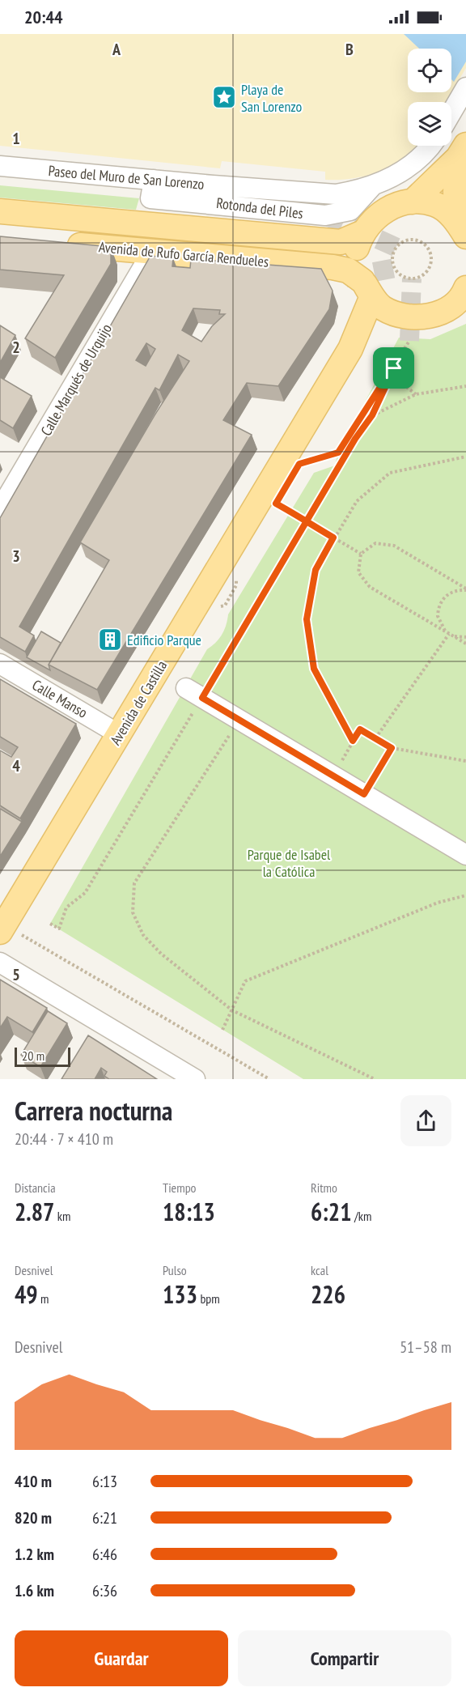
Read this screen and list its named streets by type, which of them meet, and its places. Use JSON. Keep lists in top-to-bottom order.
{
  "streets": {
    "main road": ["Avenida de Rufo García Rendueles", "Avenida de Castilla"],
    "street": [
      "Paseo del Muro de San Lorenzo",
      "Rotonda del Piles",
      "Calle Marqués de Urquijo",
      "Calle Manso"
    ]
  },
  "crossings": [
    ["Paseo del Muro de San Lorenzo", "Rotonda del Piles"],
    ["Avenida de Rufo García Rendueles", "Calle Marqués de Urquijo"],
    ["Avenida de Rufo García Rendueles", "Avenida de Castilla"],
    ["Calle Manso", "Avenida de Castilla"]
  ],
  "parks": ["Parque de Isabel la Católica"],
  "places": {
    "place": ["Playa de San Lorenzo"],
    "building": ["Edificio Parque"]
  },
  "scale_bar": "20 m",
  "page": {
    "status": "20:44",
    "scale": "20 m",
    "heading": ["Carrera nocturna", "20:44 · 7 × 410 m"],
    "stats": [
      ["Distancia", "2.87 km"],
      ["Tiempo", "18:13"],
      ["Ritmo", "6:21 /km"],
      ["Desnivel", "49 m"],
      ["Pulso", "133 bpm"],
      ["kcal", "226"]
    ],
    "chart": ["Desnivel", "51–58 m"],
    "list": [
      {
        "name": "410 m",
        "note": "6:13"
      },
      {
        "name": "820 m",
        "note": "6:21"
      },
      {
        "name": "1.2 km",
        "note": "6:46"
      },
      {
        "name": "1.6 km",
        "note": "6:36"
      }
    ],
    "buttons": ["Guardar", "Compartir"]
  },
  "grid": {
    "columns": ["A", "B"],
    "rows": [
      "1",
      "2",
      "3",
      "4",
      "5"
    ]
  }
}
